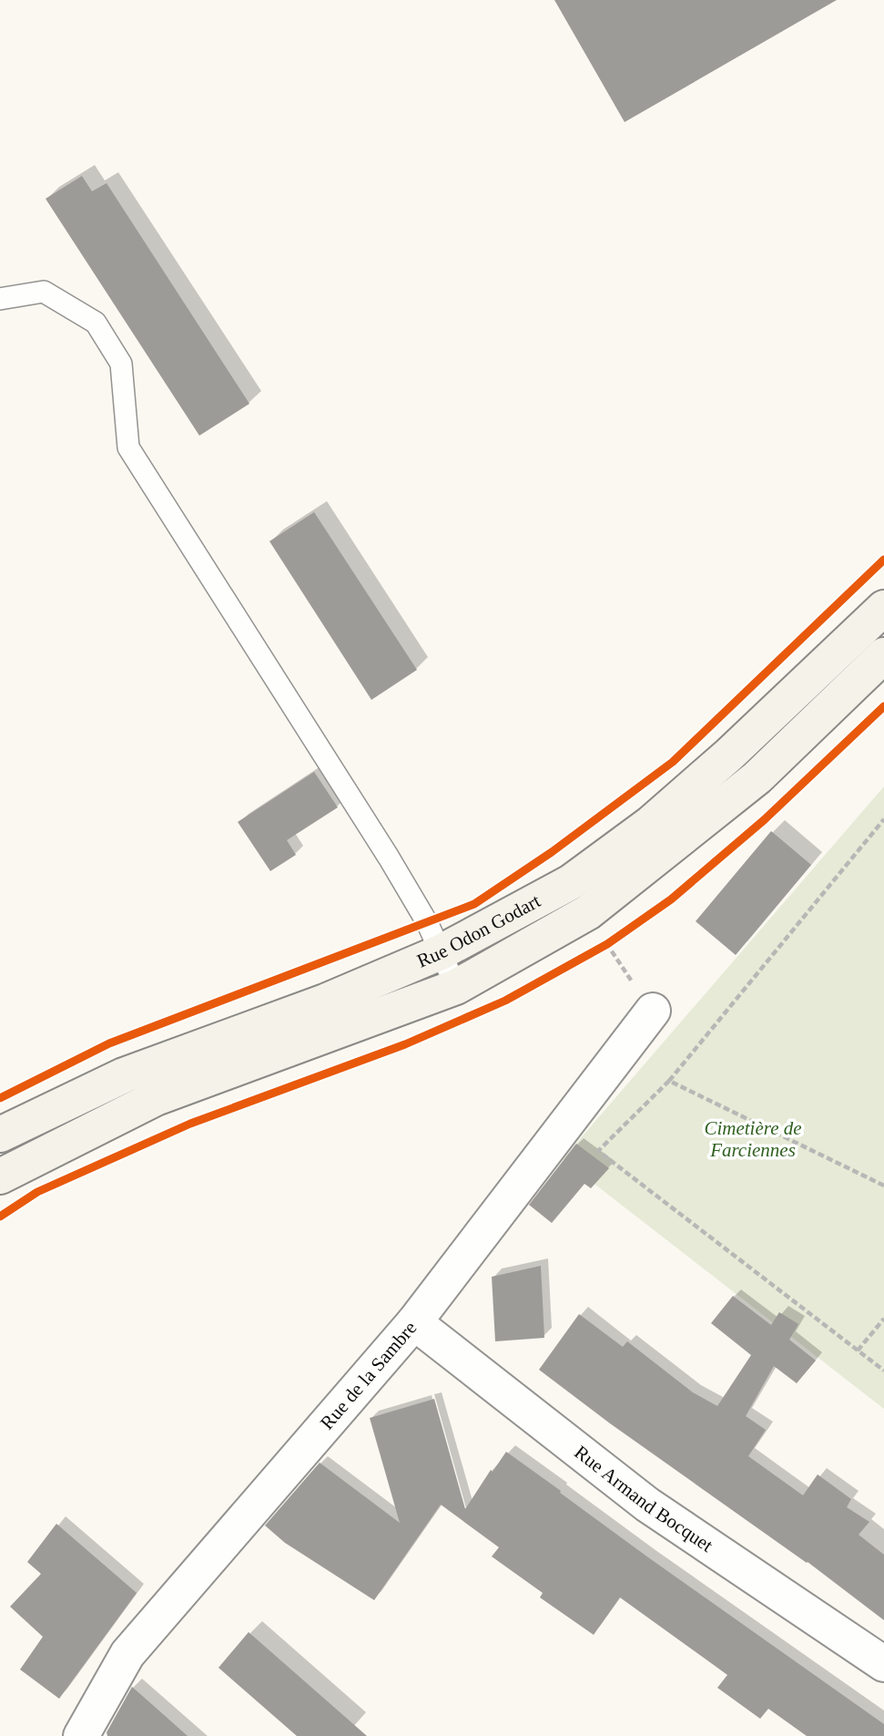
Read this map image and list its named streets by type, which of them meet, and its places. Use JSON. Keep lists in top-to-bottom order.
{
  "streets": {
    "main road": ["Rue Odon Godart"],
    "street": ["Rue de la Sambre", "Rue Armand Bocquet"]
  },
  "crossings": [
    ["Rue de la Sambre", "Rue Armand Bocquet"]
  ],
  "parks": ["Cimetière de Farciennes"]
}
